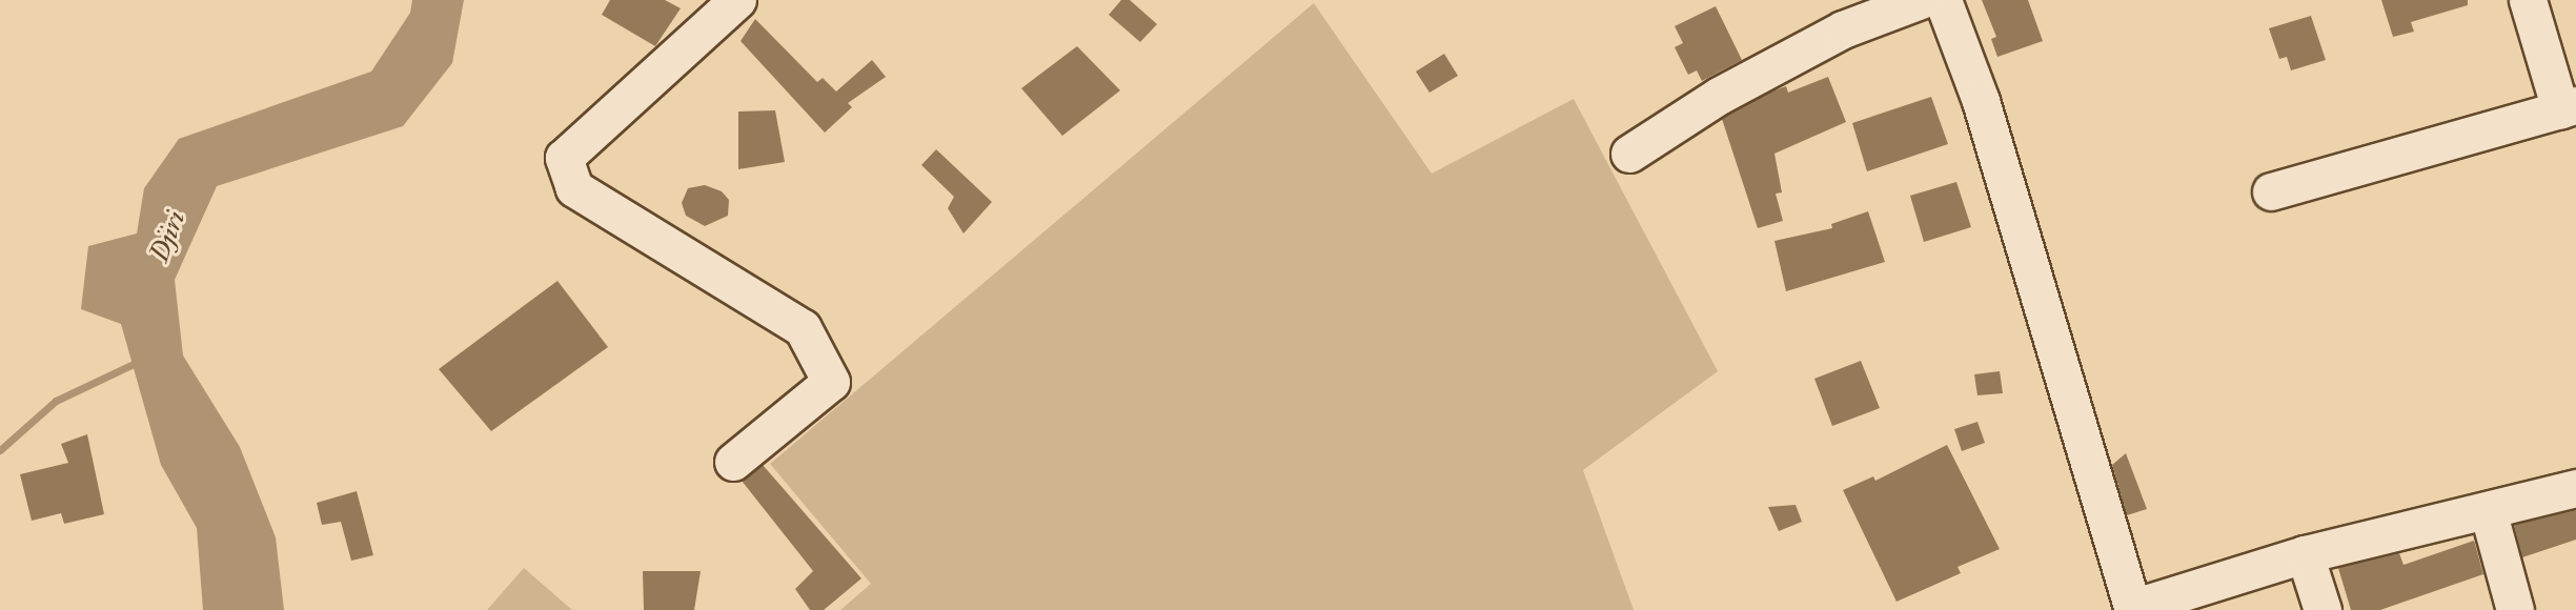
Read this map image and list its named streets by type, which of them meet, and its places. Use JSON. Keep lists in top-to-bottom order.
{
  "water": ["Djiri"]
}
